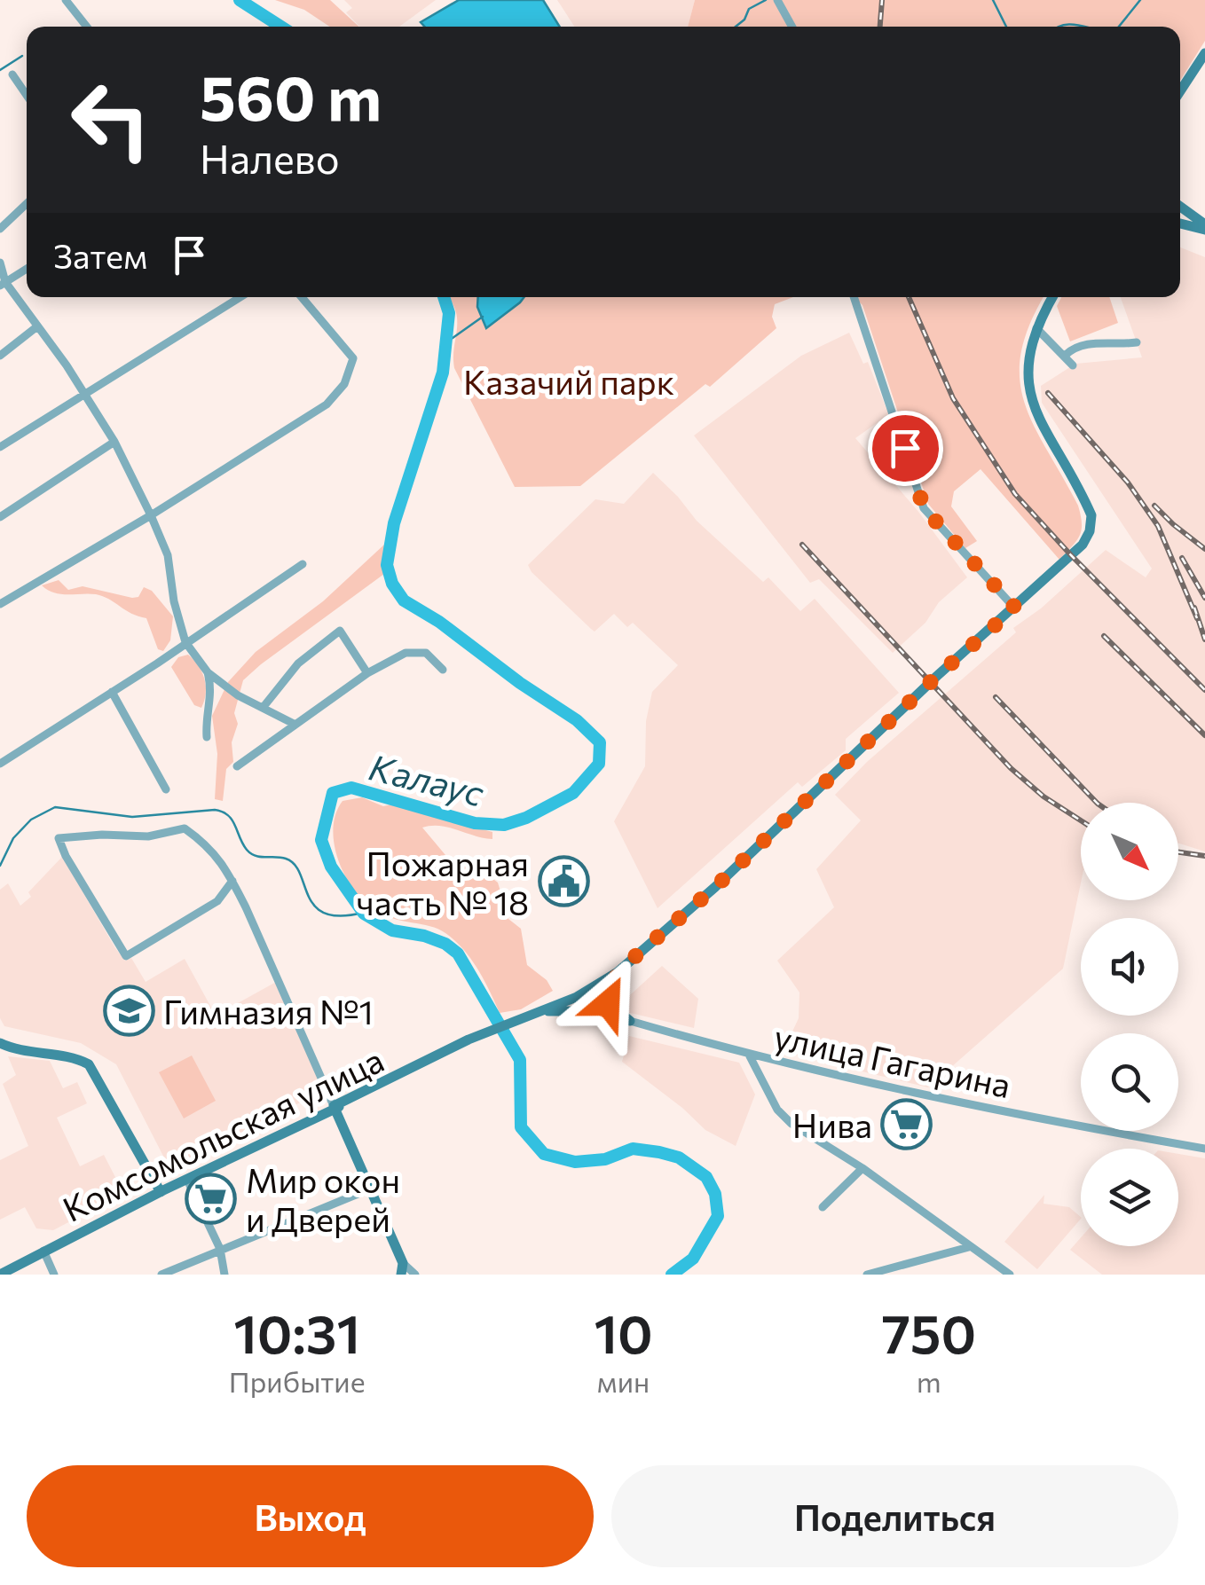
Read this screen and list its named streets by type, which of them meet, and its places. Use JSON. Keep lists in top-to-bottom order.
{
  "streets": {
    "main road": ["улица Гагарина", "Комсомольская улица"]
  },
  "crossings": [
    ["улица Гагарина", "Комсомольская улица"]
  ],
  "water": ["Калаус"],
  "parks": ["Казачий парк"],
  "places": {
    "public building": ["Пожарная часть № 18"],
    "school or university": ["Гимназия №1"],
    "supermarket": ["Нива", "Мир окон и Дверей"]
  },
  "north": "bottom right",
  "page": {
    "turn": ["560 m", "Налево"],
    "then": "Затем",
    "eta": [
      "10:31",
      "Прибытие",
      "10",
      "мин",
      "750",
      "m"
    ],
    "buttons": ["Выход", "Поделиться"]
  }
}
